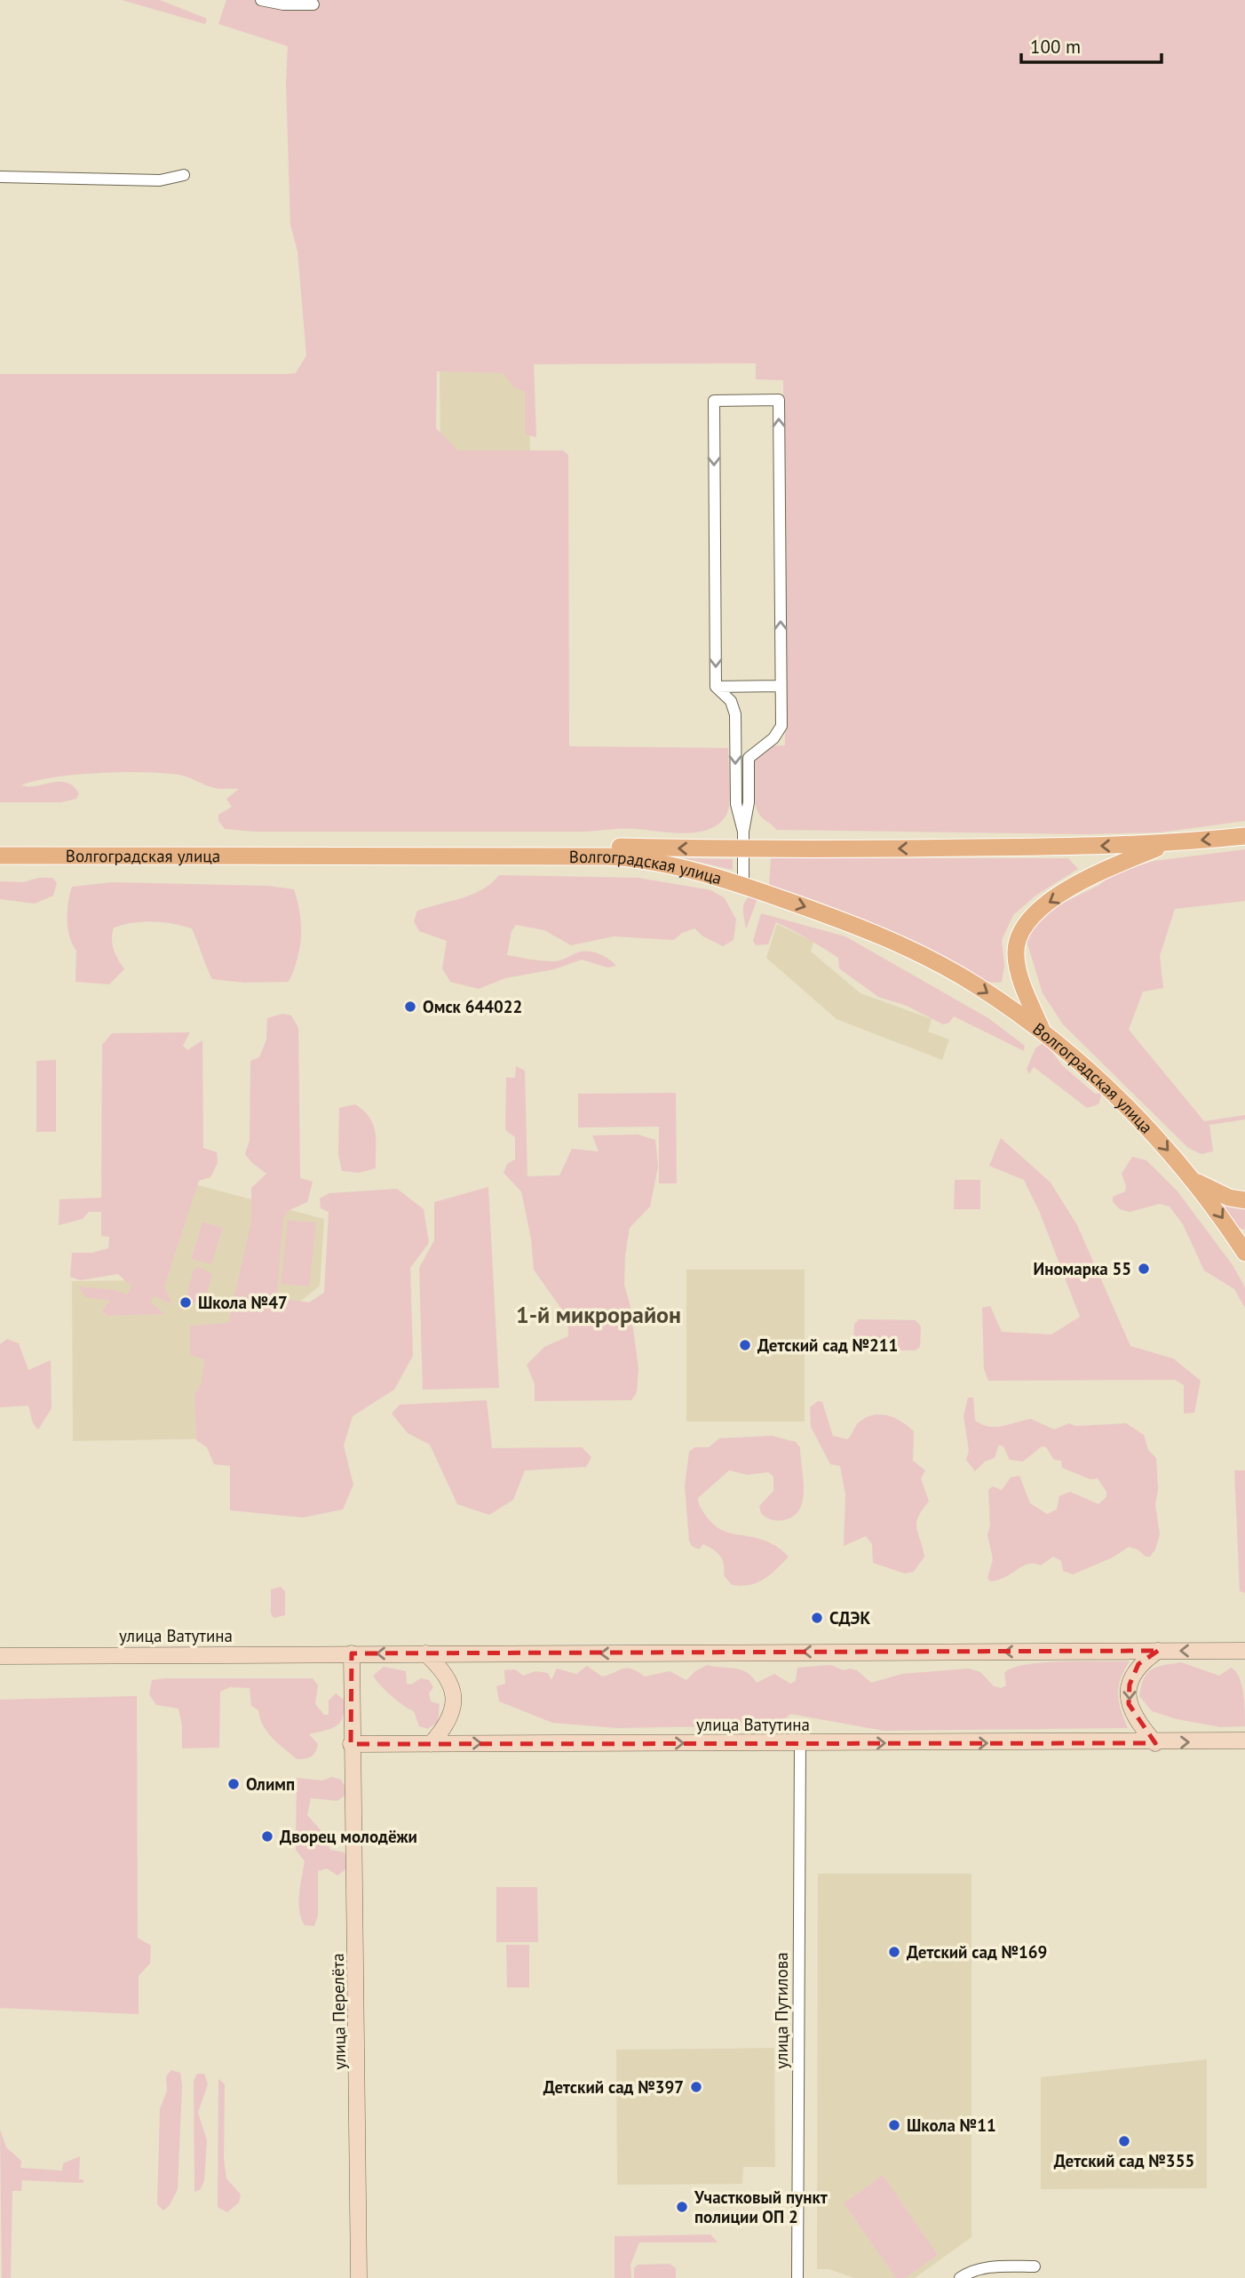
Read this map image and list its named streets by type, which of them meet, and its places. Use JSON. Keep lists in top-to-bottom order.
{
  "streets": {
    "main road": ["Волгоградская улица", "улица Ватутина", "улица Перелёта"],
    "street": ["улица Путилова"]
  },
  "crossings": [
    ["улица Ватутина", "улица Путилова"],
    ["улица Ватутина", "улица Перелёта"]
  ],
  "districts": ["1-й микрорайон"],
  "places": [
    "Омск 644022",
    "Иномарка 55",
    "Школа №47",
    "Детский сад №211",
    "СДЭК",
    "Олимп",
    "Дворец молодёжи",
    "Детский сад №169",
    "Детский сад №397",
    "Школа №11",
    "Детский сад №355",
    "Участковый пункт полиции ОП 2"
  ],
  "scale_bar": "100 m"
}
